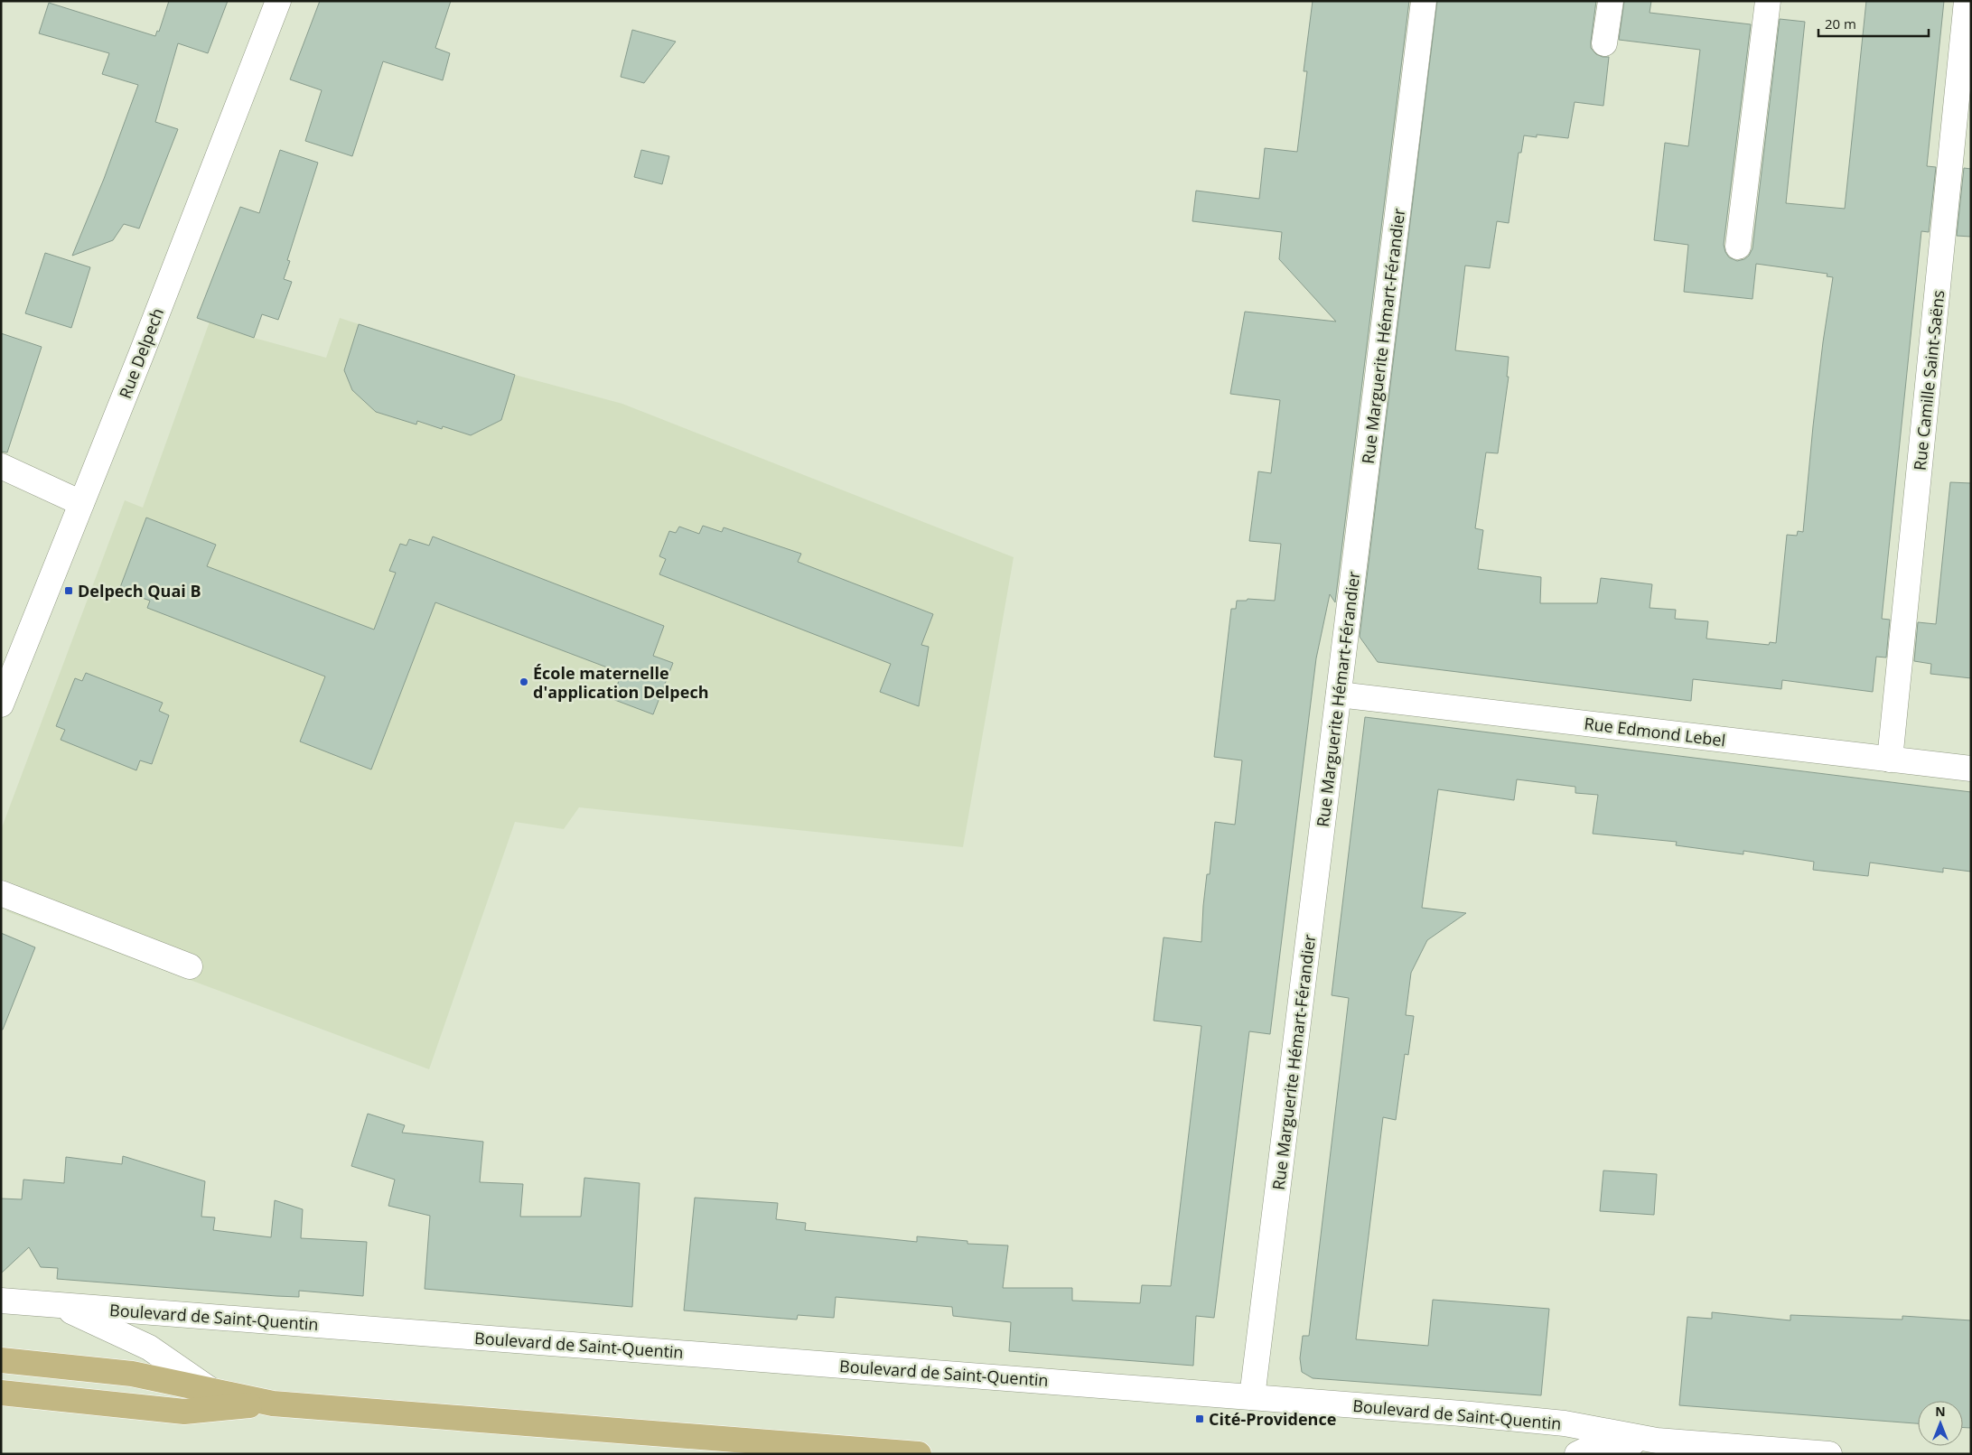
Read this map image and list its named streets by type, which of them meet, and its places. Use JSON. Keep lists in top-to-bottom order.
{
  "streets": {
    "main road": ["Boulevard de Saint-Quentin"],
    "street": [
      "Rue Marguerite Hémart-Férandier",
      "Rue Delpech",
      "Rue Camille Saint-Saëns",
      "Rue Edmond Lebel"
    ]
  },
  "crossings": [
    ["Rue Marguerite Hémart-Férandier", "Rue Edmond Lebel"],
    ["Rue Marguerite Hémart-Férandier", "Boulevard de Saint-Quentin"],
    ["Rue Camille Saint-Saëns", "Rue Edmond Lebel"]
  ],
  "places": {
    "transit": ["Delpech Quai B", "Cité-Providence"],
    "other": ["École maternelle d'application Delpech"]
  },
  "scale_bar": "20 m",
  "north": "top"
}
